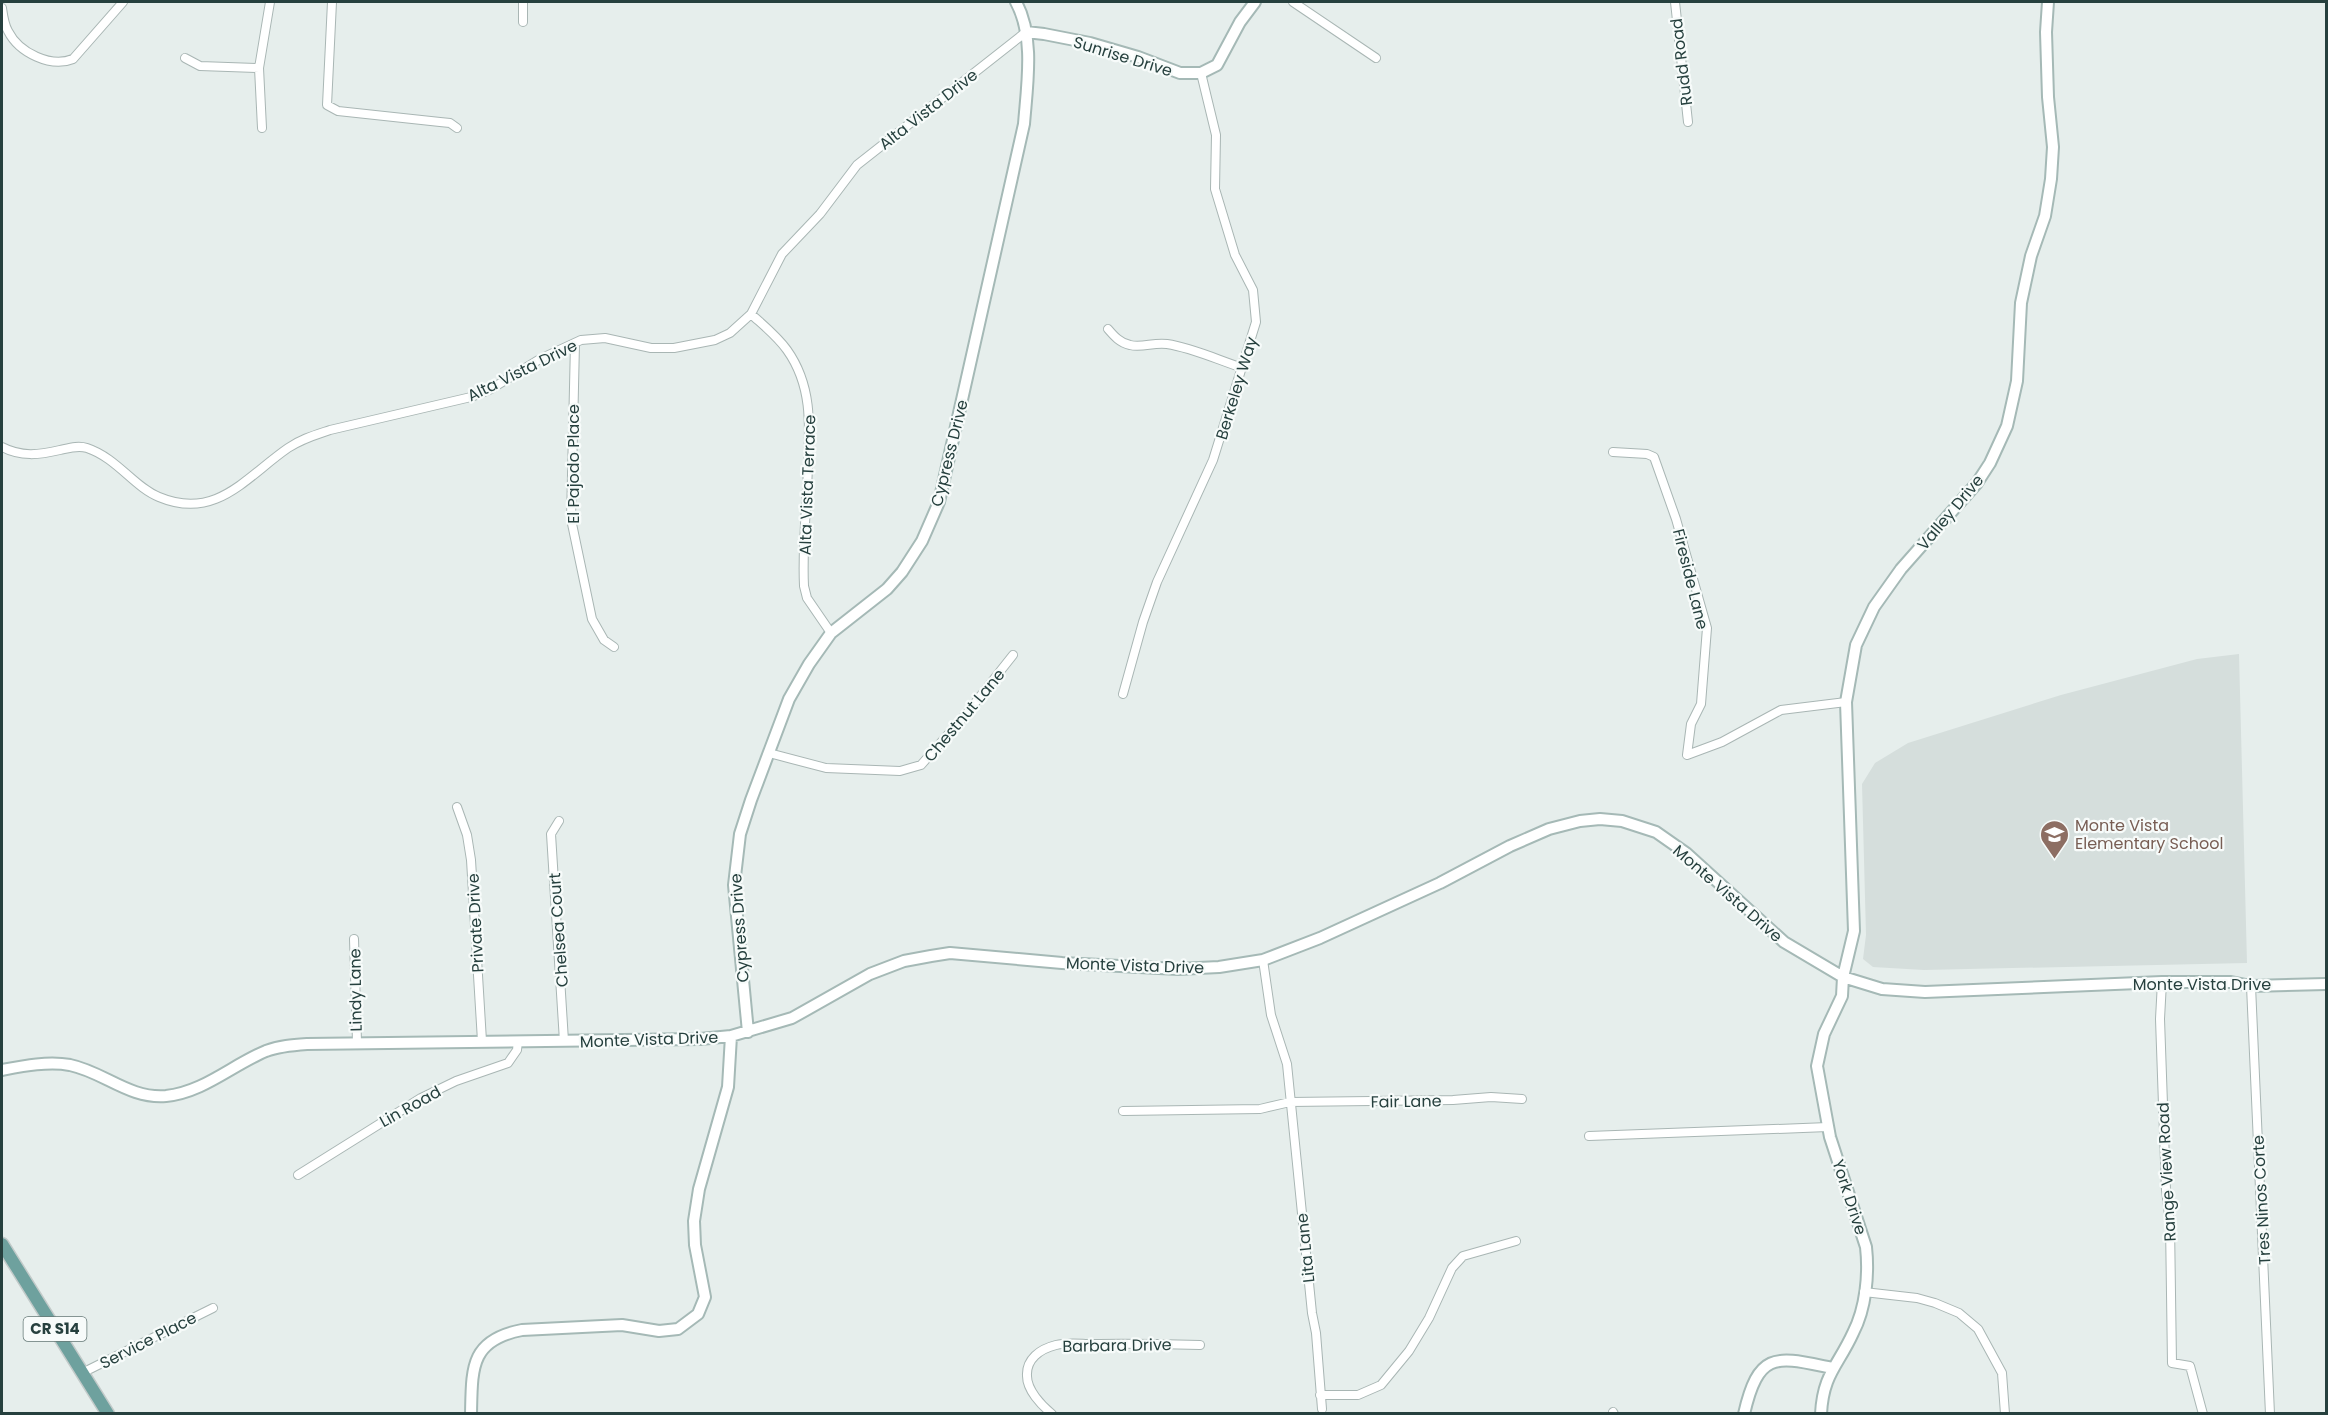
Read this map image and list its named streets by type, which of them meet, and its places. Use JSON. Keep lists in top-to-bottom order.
{
  "streets": {
    "main road": [
      "Sunrise Drive",
      "Cypress Drive",
      "Valley Drive",
      "Monte Vista Drive",
      "York Drive",
      "CR S14"
    ],
    "street": [
      "Rudd Road",
      "Alta Vista Drive",
      "Berkeley Way",
      "El Pajodo Place",
      "Alta Vista Terrace",
      "Fireside Lane",
      "Chestnut Lane",
      "Private Drive",
      "Chelsea Court",
      "Lindy Lane",
      "Fair Lane",
      "Lin Road",
      "Range View Road",
      "Tres Ninos Corte",
      "Lita Lane",
      "Service Place",
      "Barbara Drive"
    ]
  },
  "crossings": [
    ["Sunrise Drive", "Alta Vista Drive"],
    ["Sunrise Drive", "Berkeley Way"],
    ["Sunrise Drive", "Cypress Drive"],
    ["Alta Vista Drive", "Cypress Drive"],
    ["Alta Vista Drive", "El Pajodo Place"],
    ["Alta Vista Drive", "Alta Vista Terrace"],
    ["Cypress Drive", "Alta Vista Terrace"],
    ["Cypress Drive", "Chestnut Lane"],
    ["Cypress Drive", "Monte Vista Drive"],
    ["Valley Drive", "Fireside Lane"],
    ["Valley Drive", "Monte Vista Drive"],
    ["Valley Drive", "York Drive"],
    ["Monte Vista Drive", "Private Drive"],
    ["Monte Vista Drive", "Chelsea Court"],
    ["Monte Vista Drive", "Lindy Lane"],
    ["Monte Vista Drive", "Lin Road"],
    ["Monte Vista Drive", "Range View Road"],
    ["Monte Vista Drive", "York Drive"],
    ["Monte Vista Drive", "Tres Ninos Corte"],
    ["Monte Vista Drive", "Lita Lane"],
    ["Fair Lane", "Lita Lane"],
    ["CR S14", "Service Place"]
  ],
  "places": {
    "school or university": ["Monte Vista Elementary School"]
  }
}
